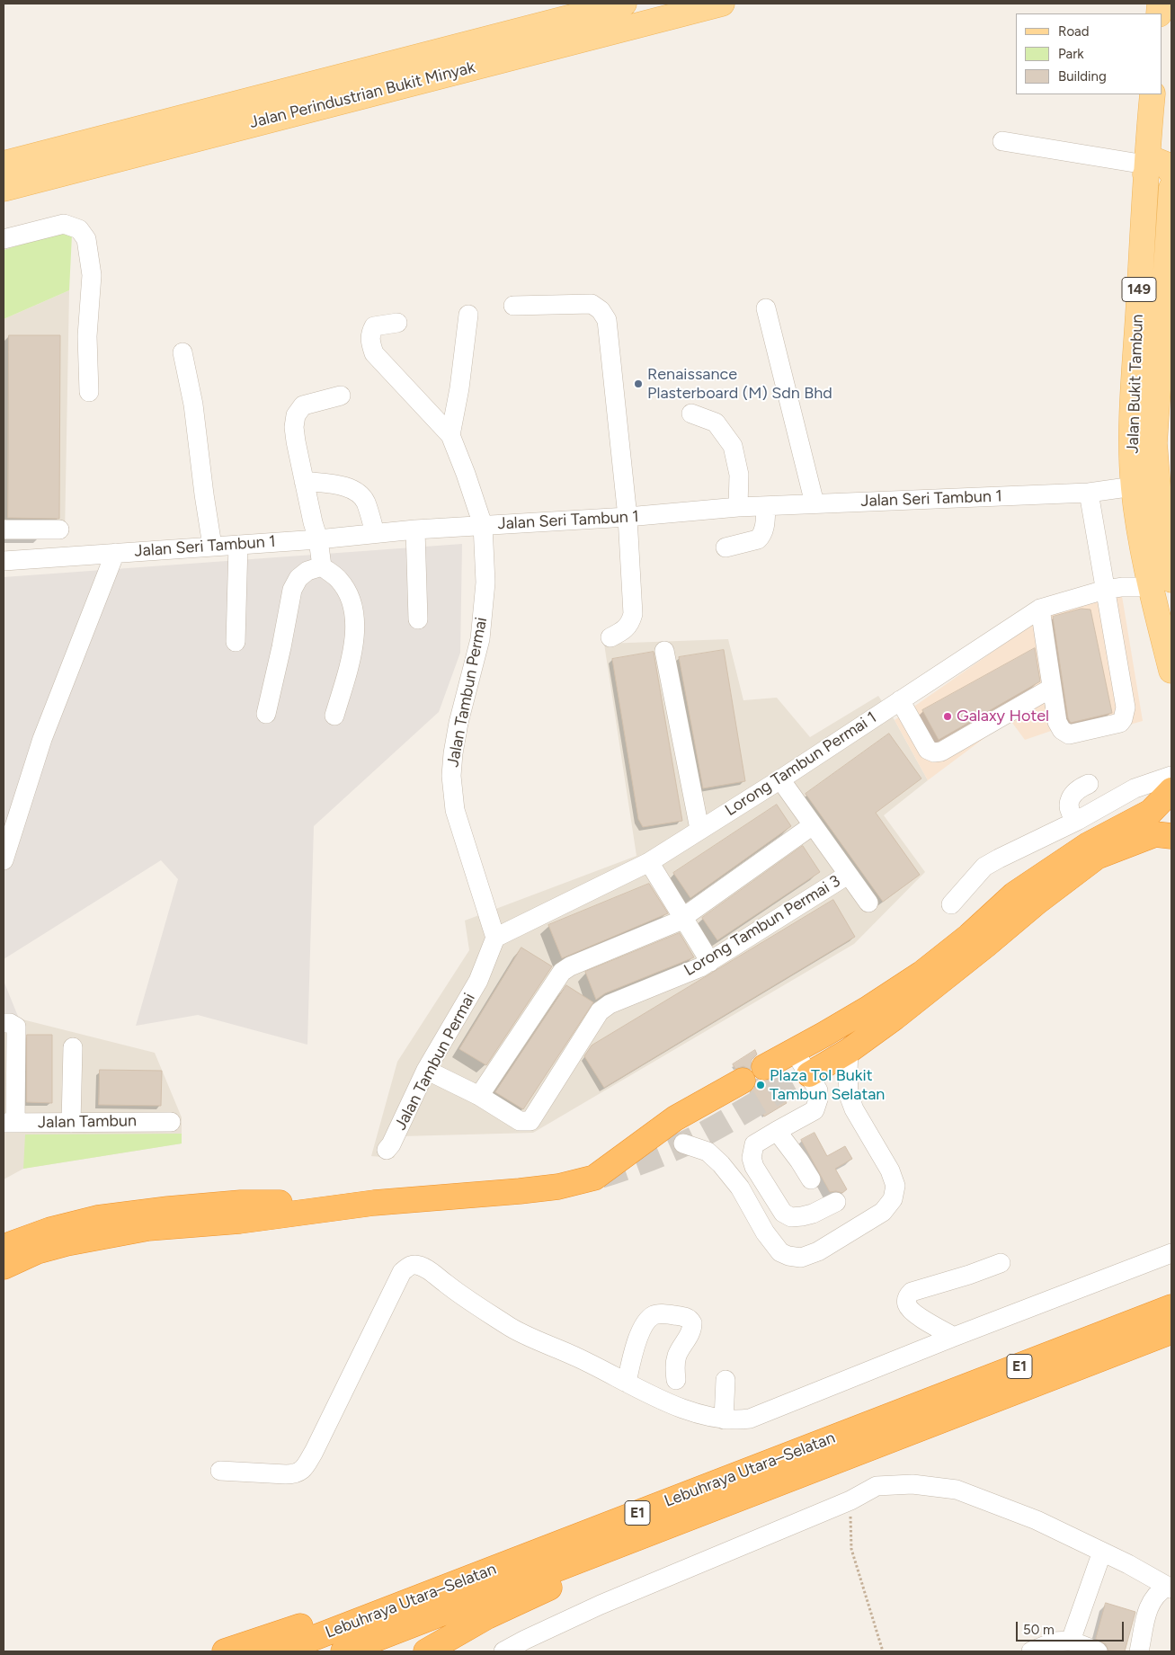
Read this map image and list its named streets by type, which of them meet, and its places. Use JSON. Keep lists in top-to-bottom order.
{
  "streets": {
    "highway": ["E1", "Lebuhraya Utara–Selatan"],
    "main road": ["Jalan Perindustrian Bukit Minyak", "149", "Jalan Bukit Tambun"],
    "street": [
      "Jalan Seri Tambun 1",
      "Jalan Tambun Permai",
      "Lorong Tambun Permai 1",
      "Lorong Tambun Permai 3",
      "Jalan Tambun"
    ]
  },
  "crossings": [
    ["Jalan Bukit Tambun", "Jalan Seri Tambun 1"],
    ["Jalan Bukit Tambun", "Lorong Tambun Permai 1"],
    ["Jalan Seri Tambun 1", "Jalan Tambun Permai"],
    ["Jalan Tambun Permai", "Lorong Tambun Permai 1"]
  ],
  "places": ["Renaissance Plasterboard (M) Sdn Bhd", "Galaxy Hotel", "Plaza Tol Bukit Tambun Selatan"],
  "legend": ["Road", "Park", "Building"],
  "scale_bar": "50 m"
}
